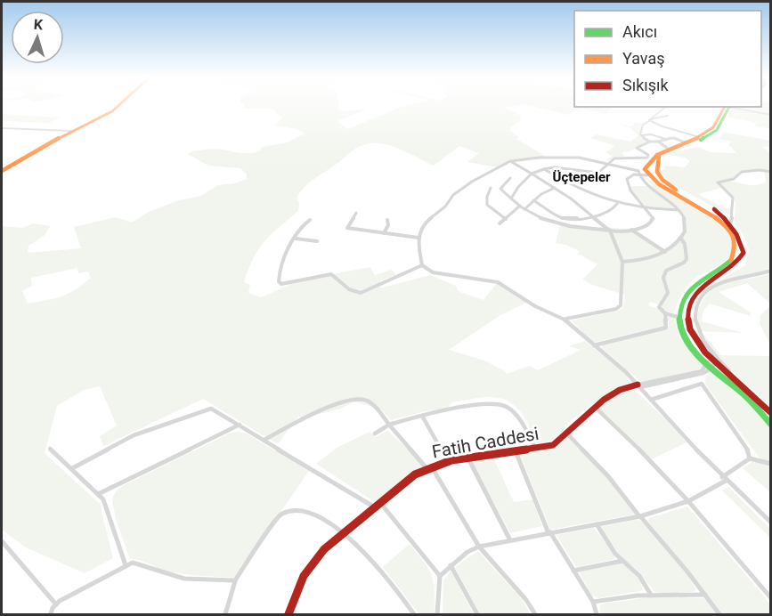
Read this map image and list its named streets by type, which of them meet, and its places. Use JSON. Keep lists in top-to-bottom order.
{
  "streets": {
    "main road": ["Fatih Caddesi"]
  },
  "districts": ["Üçtepeler"],
  "legend": ["Akıcı", "Yavaş", "Sıkışık"],
  "north": "top"
}
